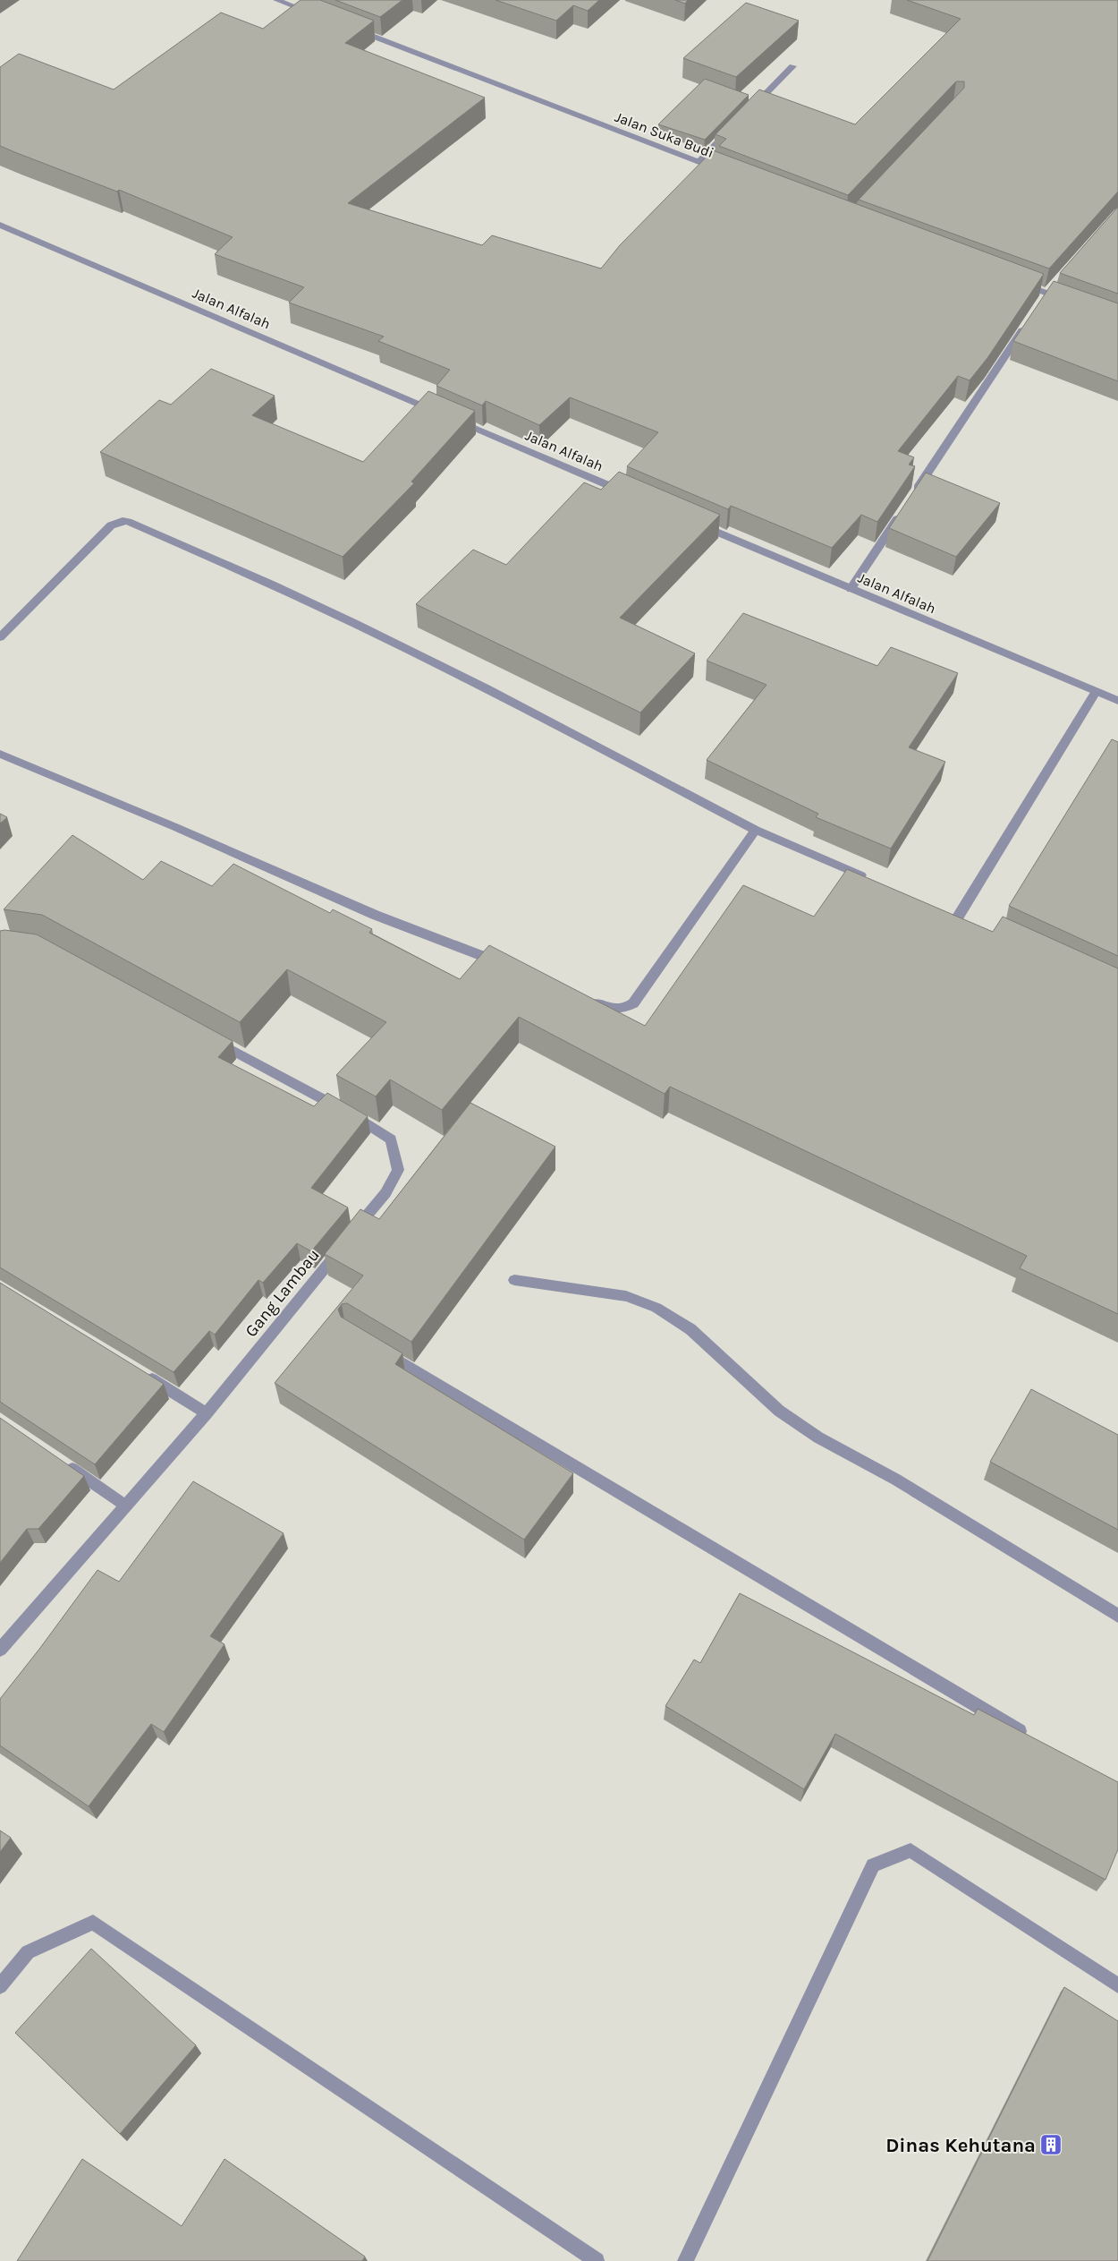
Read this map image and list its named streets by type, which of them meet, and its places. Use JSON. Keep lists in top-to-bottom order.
{
  "streets": {
    "street": ["Jalan Suka Budi", "Jalan Alfalah", "Gang Lambau"]
  },
  "places": {
    "building": ["Dinas Kehutana"]
  }
}
